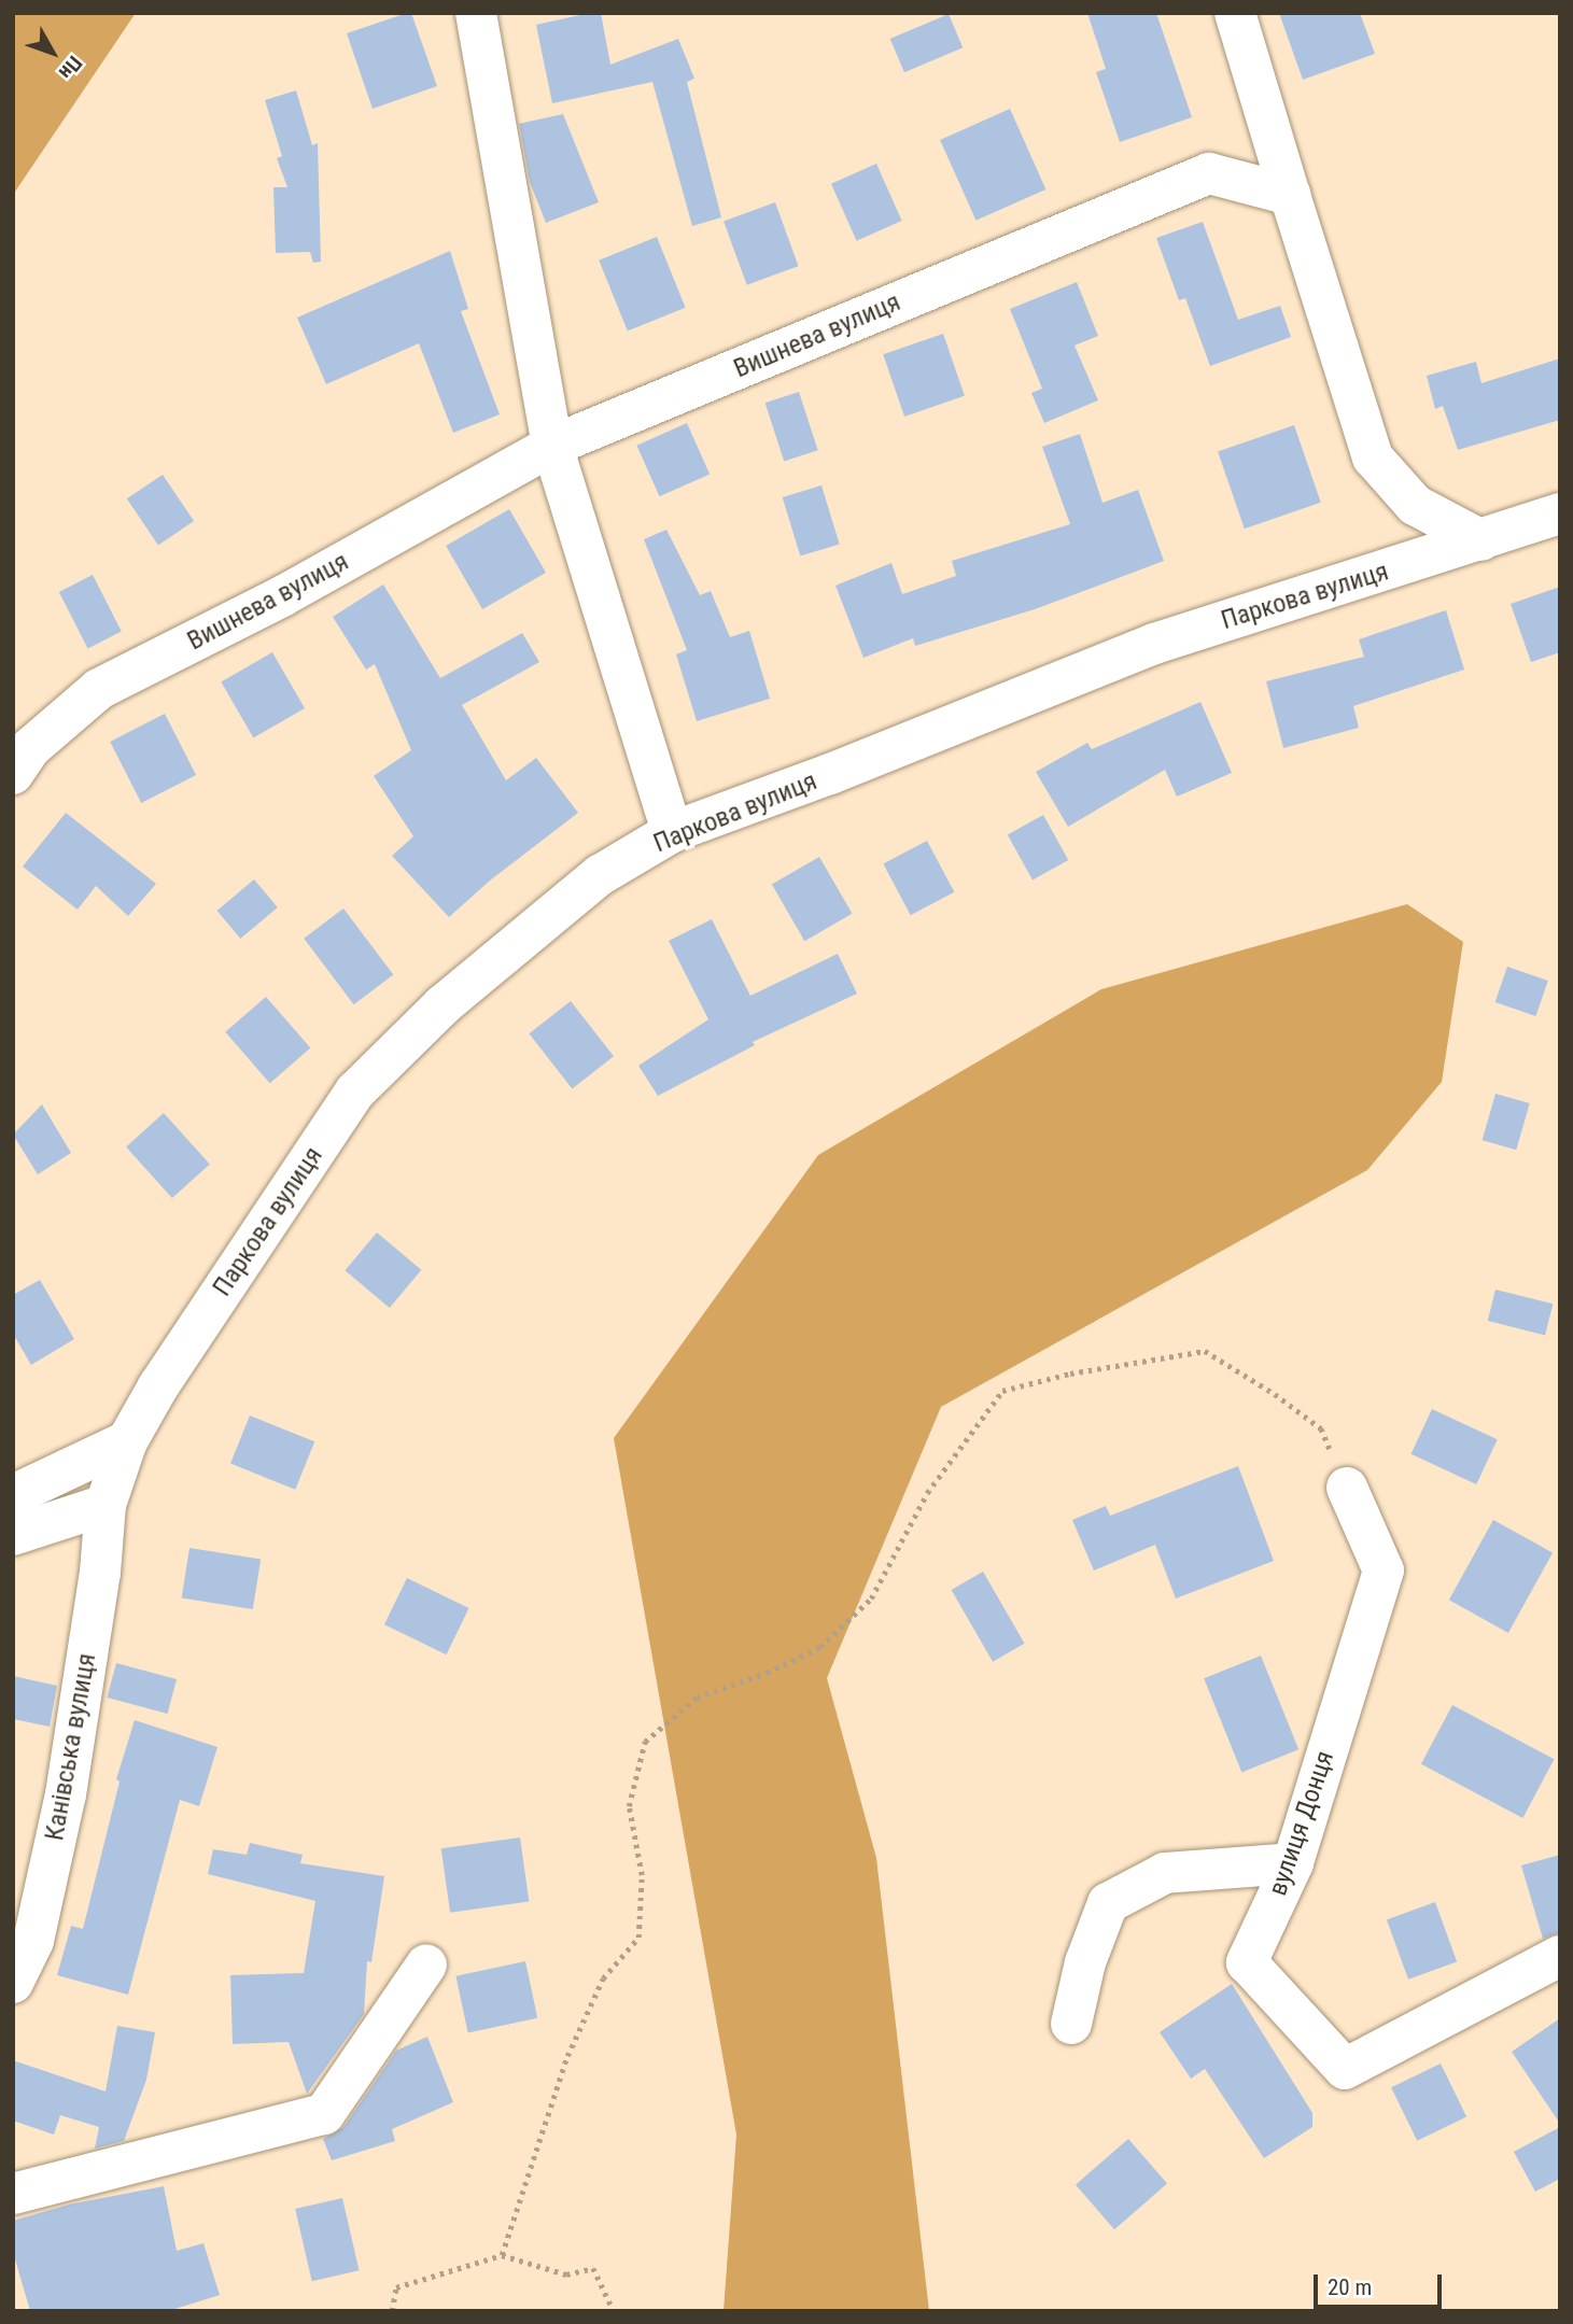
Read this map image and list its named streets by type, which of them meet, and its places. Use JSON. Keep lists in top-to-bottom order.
{
  "streets": {
    "street": [
      "Вишнева вулиця",
      "Паркова вулиця",
      "Канівська вулиця",
      "вулиця Донця"
    ]
  },
  "crossings": [
    ["Паркова вулиця", "Канівська вулиця"]
  ],
  "scale_bar": "20 m",
  "north": "bottom right"
}
